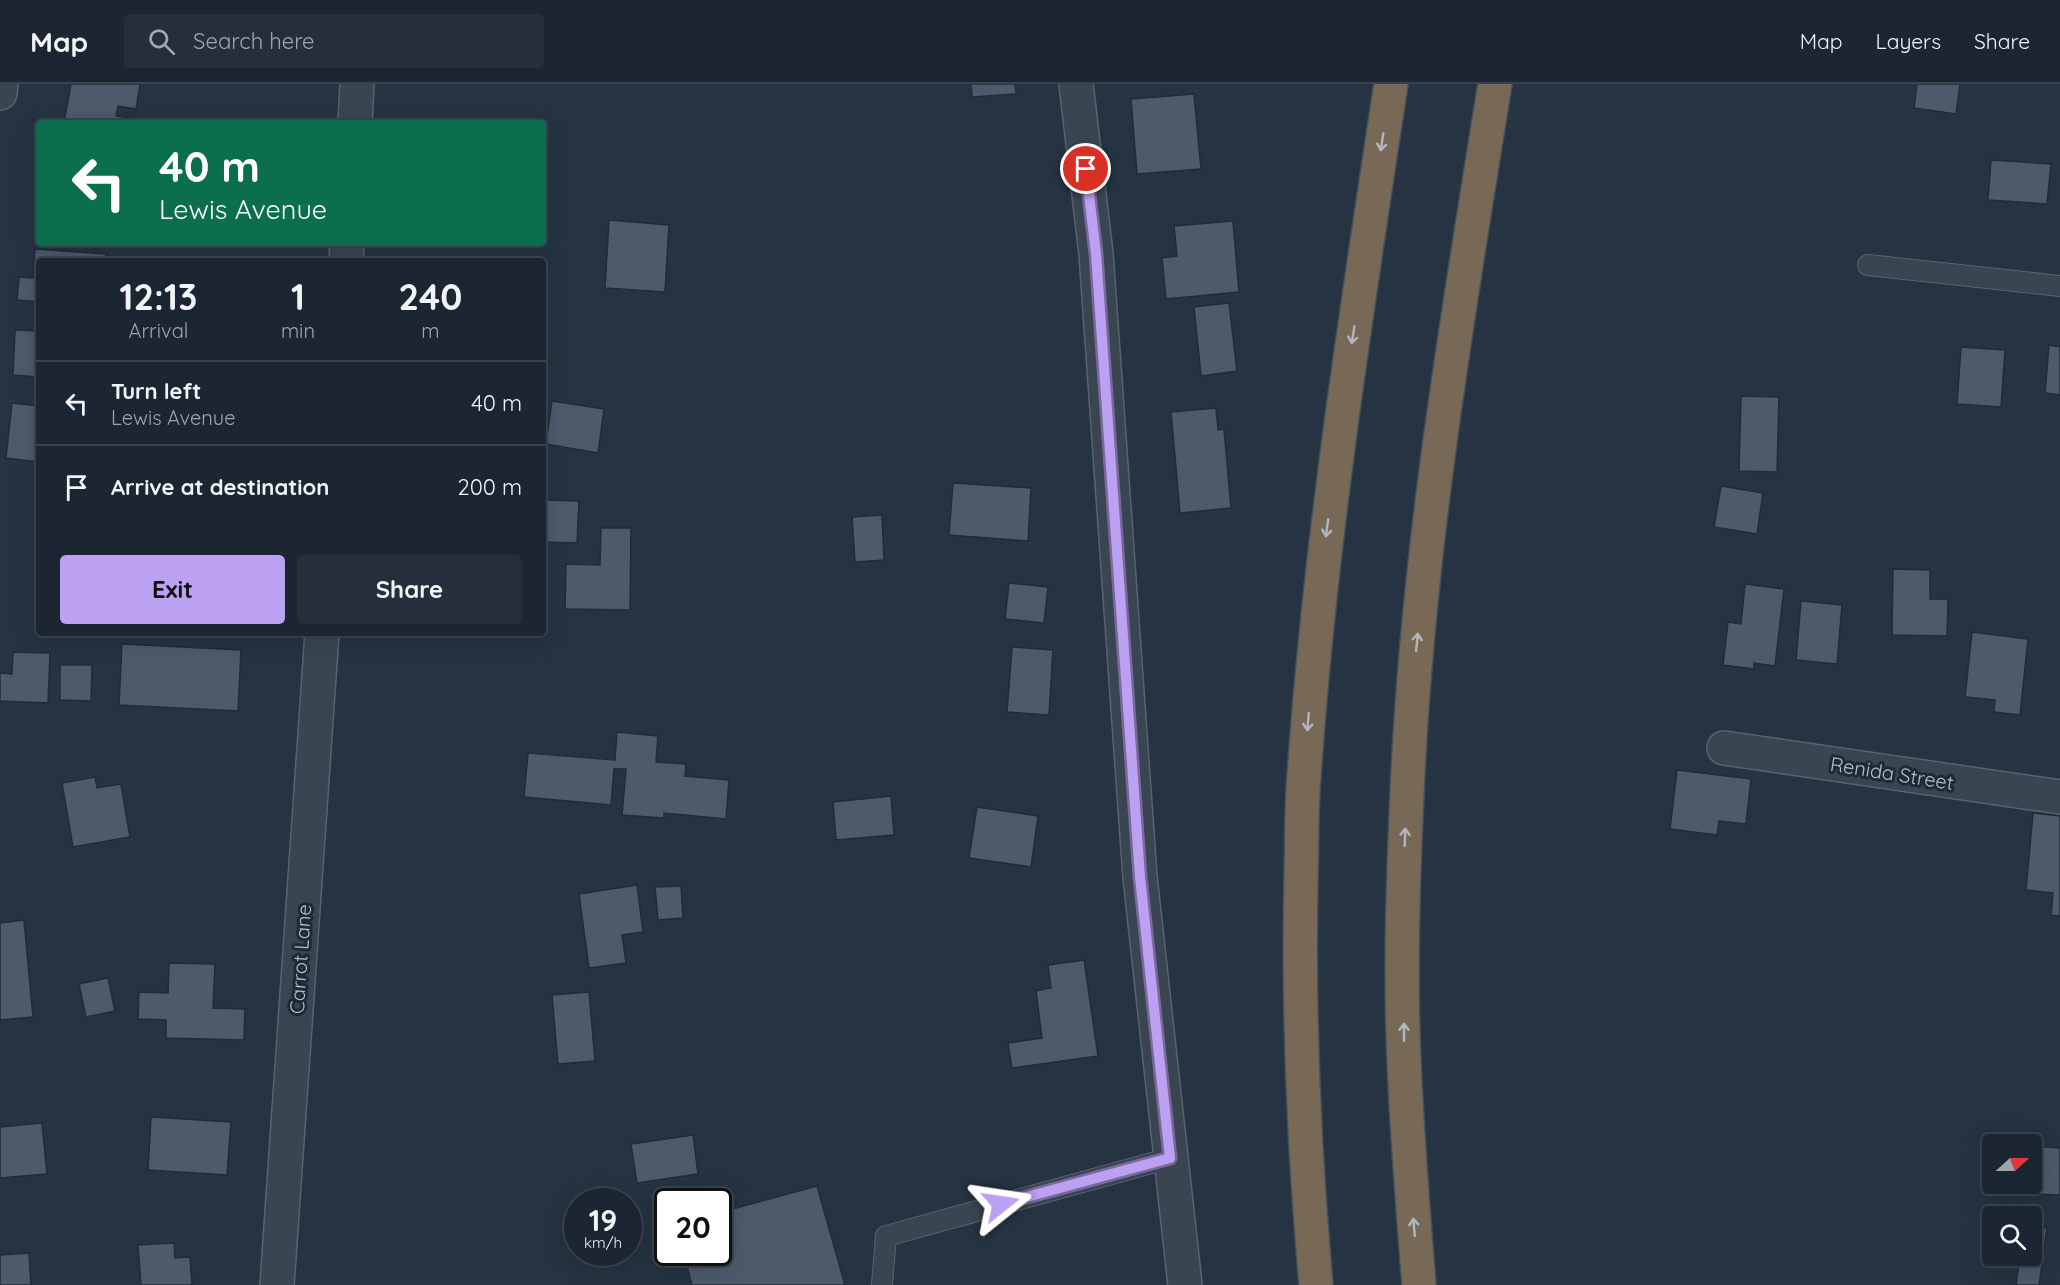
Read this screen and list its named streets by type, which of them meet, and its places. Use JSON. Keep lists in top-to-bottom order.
{
  "streets": {
    "street": ["Renida Street", "Carrot Lane"]
  },
  "north": "right",
  "page": {
    "header": "Map",
    "search": "Search here",
    "nav": ["Map", "Layers", "Share"],
    "turn": ["40 m", "Lewis Avenue"],
    "eta": [
      "12:13",
      "Arrival",
      "1",
      "min",
      "240",
      "m"
    ],
    "list": [
      {
        "name": "Turn left",
        "note": "Lewis Avenue",
        "value": "40 m"
      },
      {
        "name": "Arrive at destination",
        "value": "200 m"
      }
    ],
    "buttons": ["Exit", "Share"],
    "speed": "19 km/h",
    "limit": "20"
  }
}
